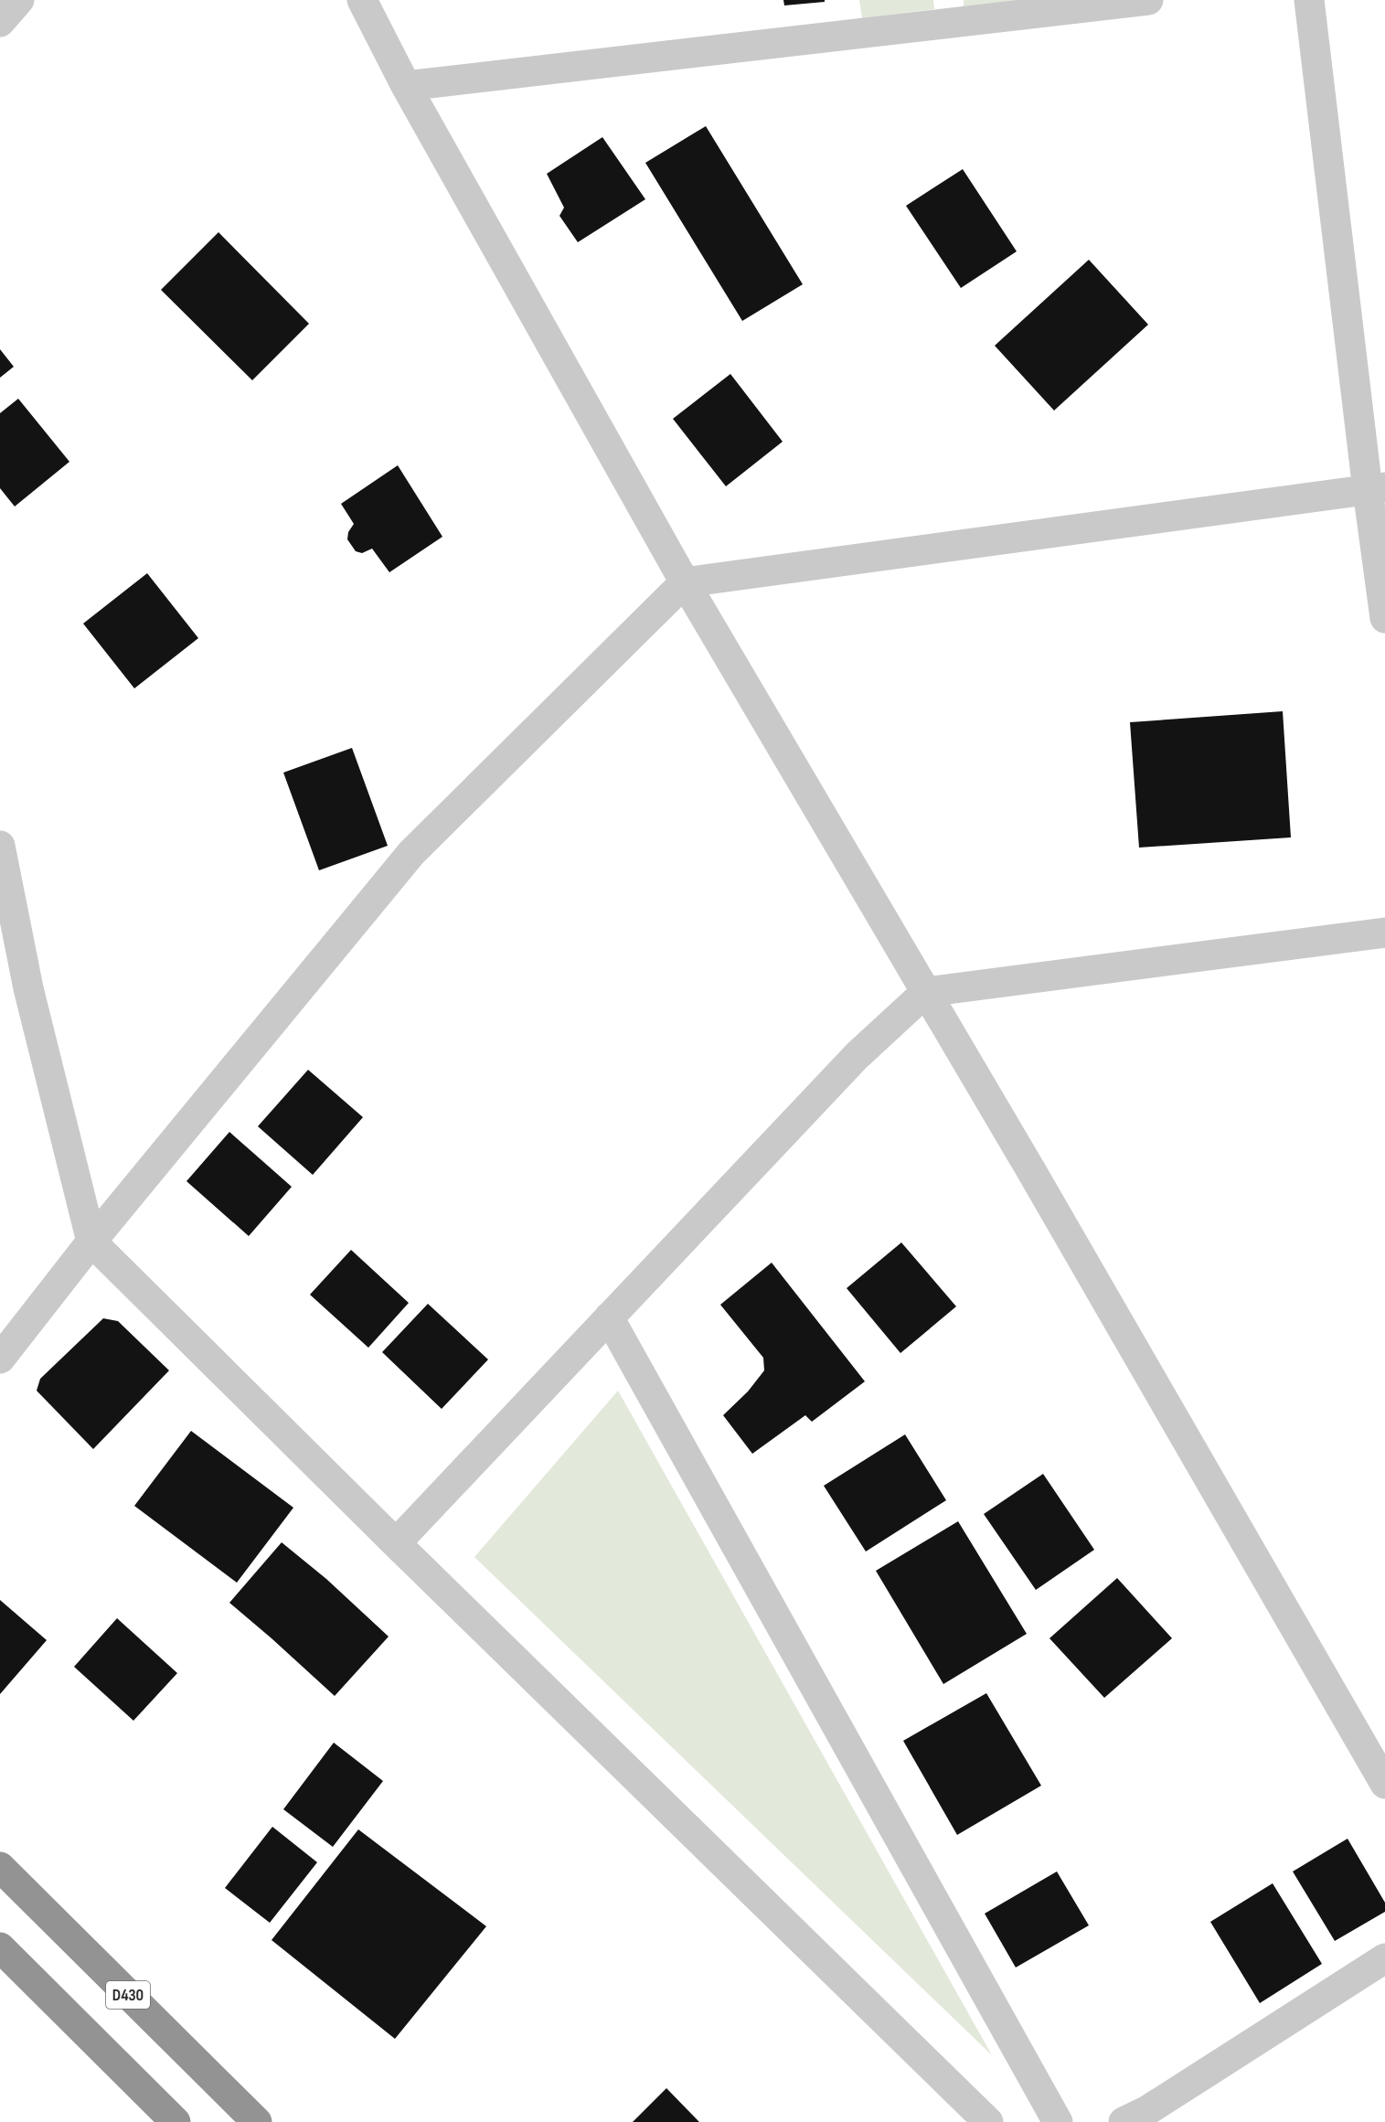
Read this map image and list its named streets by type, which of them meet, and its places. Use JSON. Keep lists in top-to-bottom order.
{
  "streets": {
    "highway": ["D430"]
  }
}
